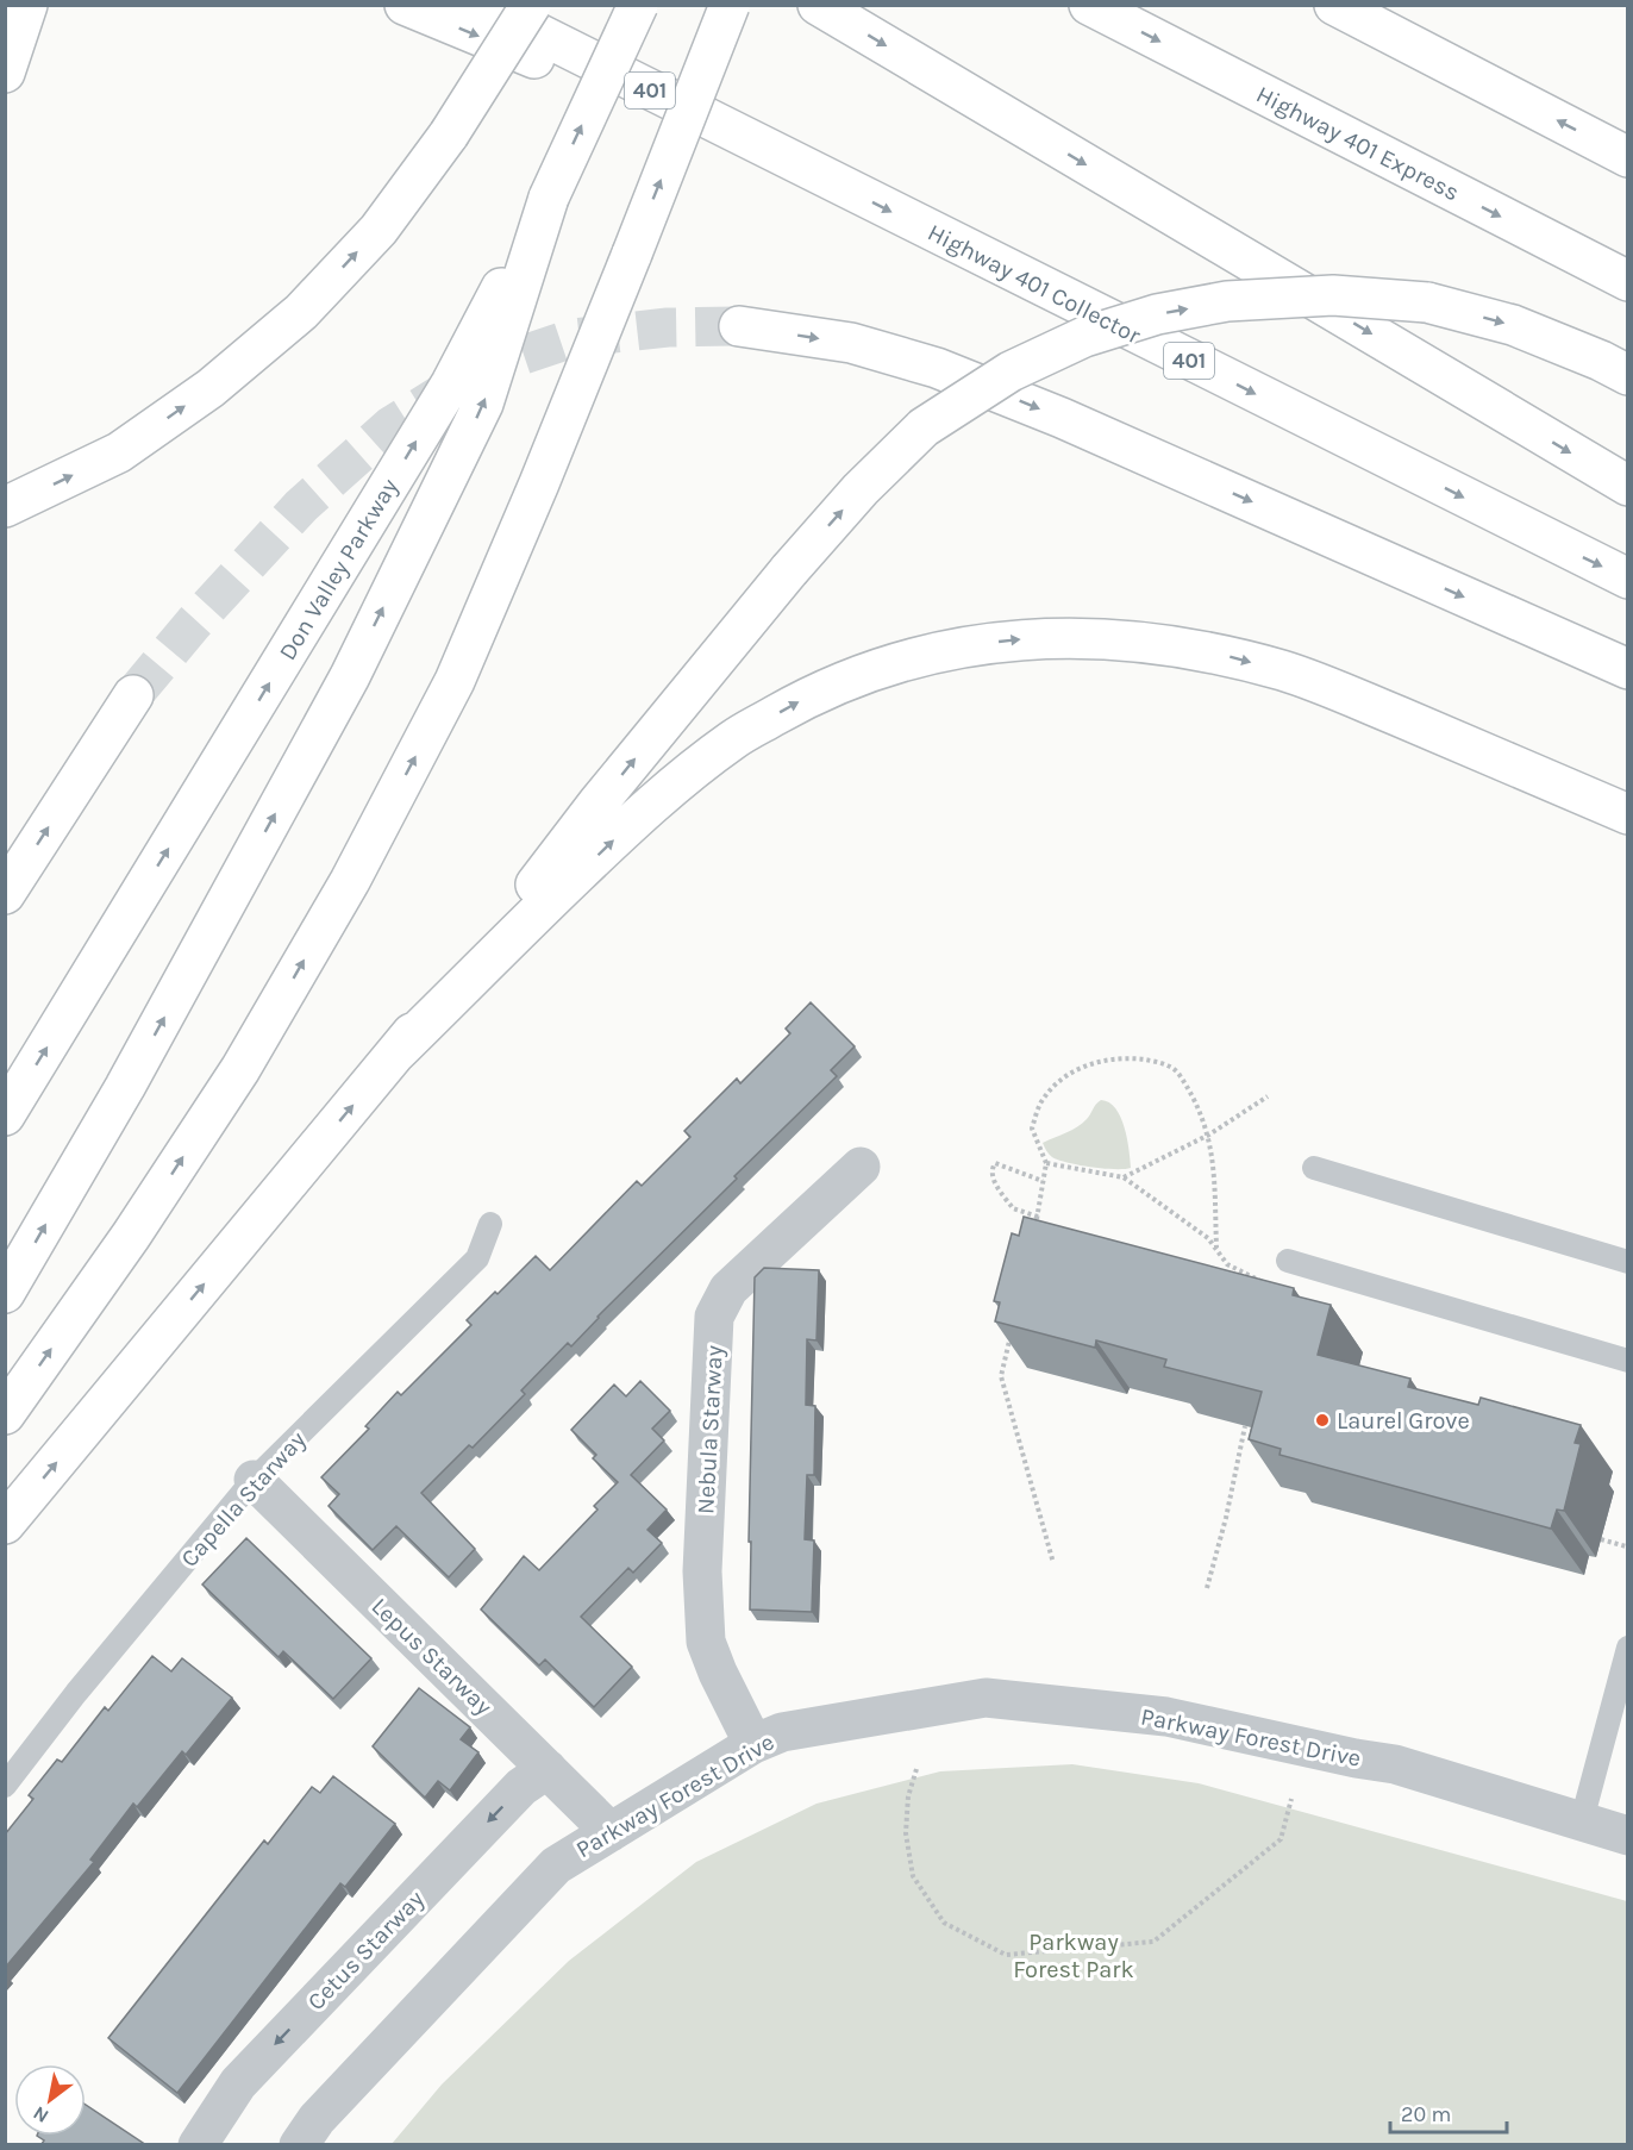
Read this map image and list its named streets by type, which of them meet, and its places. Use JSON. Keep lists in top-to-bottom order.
{
  "streets": {
    "highway": [
      "401",
      "Highway 401 Express",
      "Highway 401 Collector",
      "Don Valley Parkway"
    ],
    "street": [
      "Nebula Starway",
      "Lepus Starway",
      "Parkway Forest Drive",
      "Cetus Starway"
    ],
    "lane": ["Capella Starway"]
  },
  "crossings": [
    ["Nebula Starway", "Parkway Forest Drive"],
    ["Capella Starway", "Lepus Starway"],
    ["Lepus Starway", "Parkway Forest Drive"],
    ["Lepus Starway", "Cetus Starway"]
  ],
  "one_way": ["Cetus Starway"],
  "parks": ["Parkway Forest Park"],
  "places": ["Laurel Grove"],
  "scale_bar": "20 m",
  "north": "bottom left"
}
